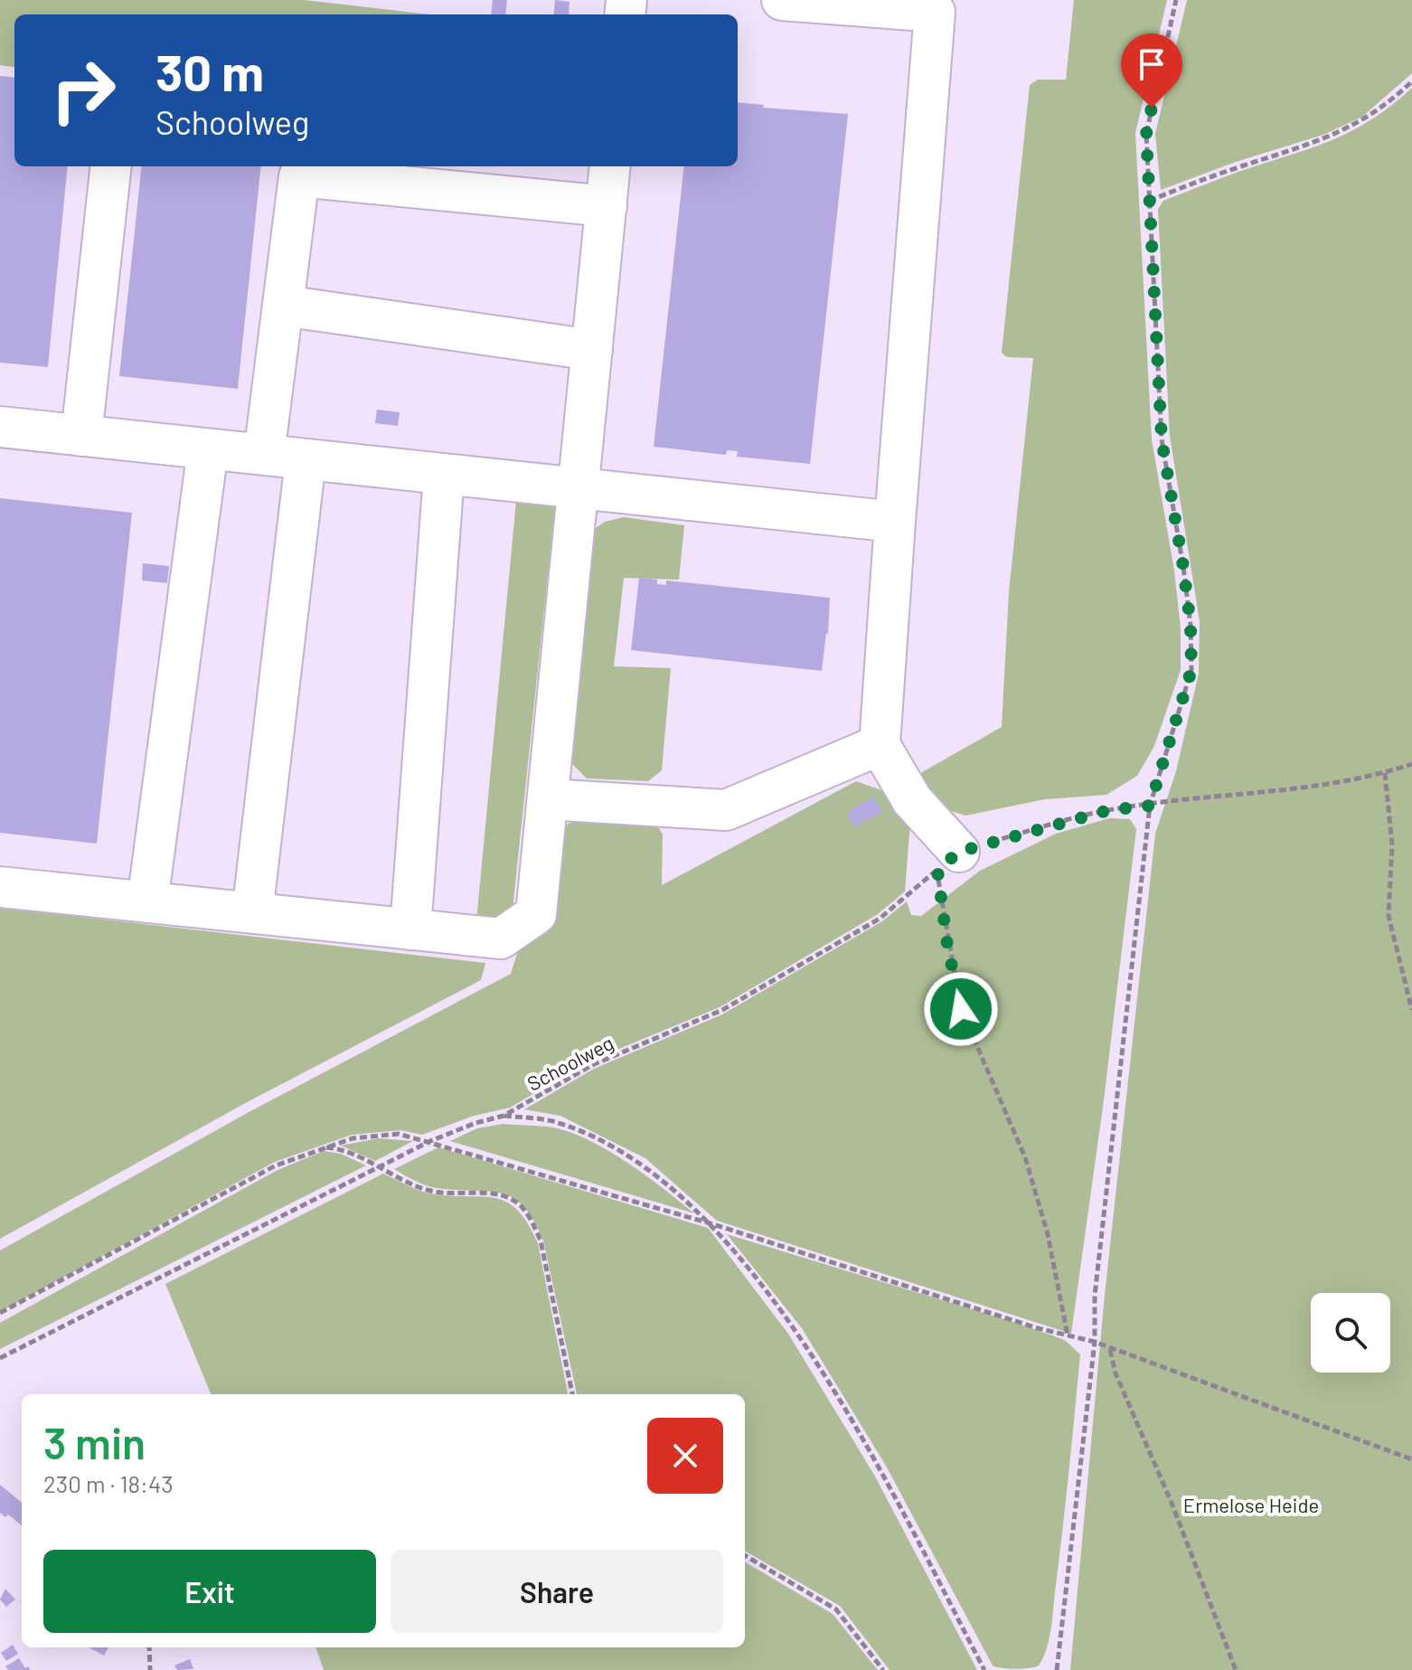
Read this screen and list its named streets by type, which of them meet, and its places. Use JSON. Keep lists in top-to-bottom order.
{
  "streets": {
    "path": ["Schoolweg"]
  },
  "parks": ["Ermelose Heide"],
  "page": {
    "turn": ["30 m", "Schoolweg"],
    "heading": ["3 min", "230 m · 18:43"],
    "buttons": ["Exit", "Share"]
  }
}
